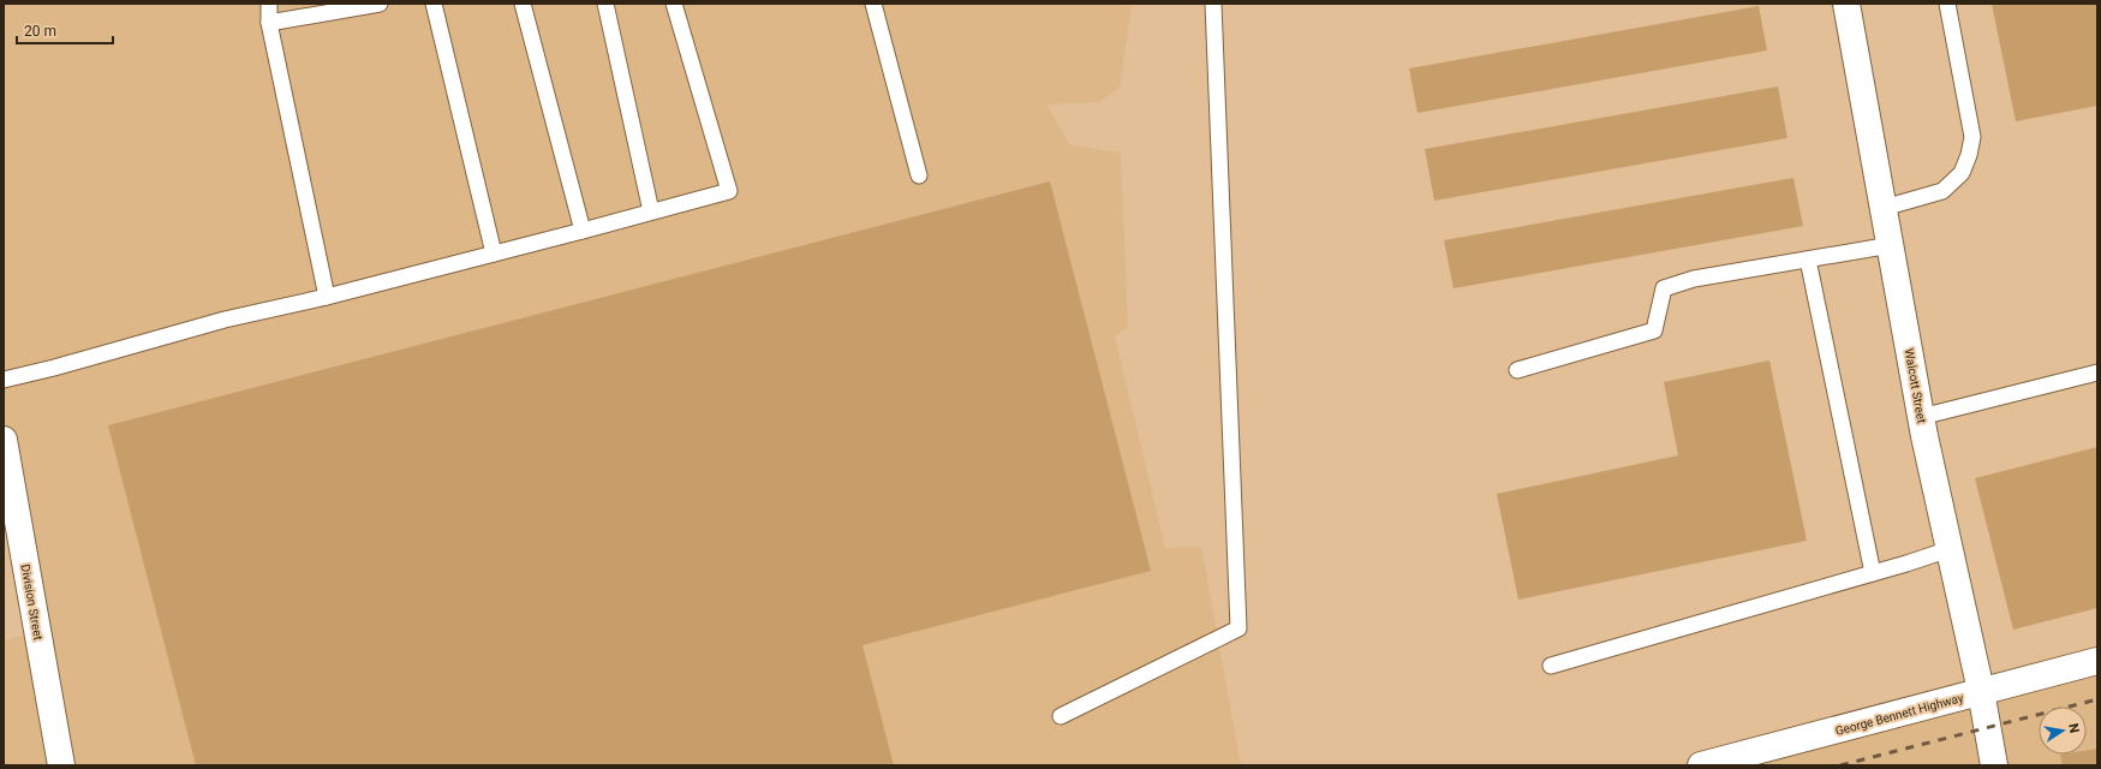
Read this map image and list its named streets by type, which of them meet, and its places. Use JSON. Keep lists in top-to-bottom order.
{
  "streets": {
    "street": ["Walcott Street", "Division Street", "George Bennett Highway"]
  },
  "crossings": [
    ["Walcott Street", "George Bennett Highway"]
  ],
  "scale_bar": "20 m",
  "north": "right"
}
